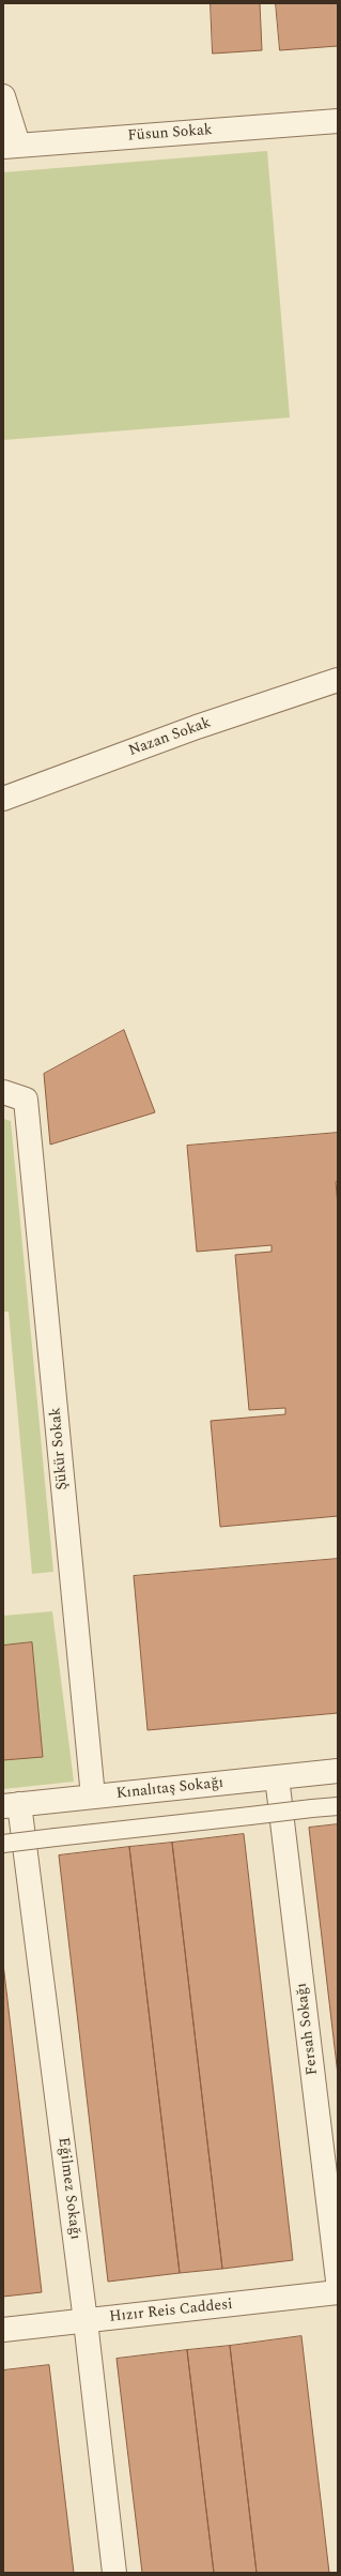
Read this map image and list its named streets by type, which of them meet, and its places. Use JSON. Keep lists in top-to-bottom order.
{
  "streets": {
    "street": [
      "Füsun Sokak",
      "Nazan Sokak",
      "Şükür Sokak",
      "Kınalıtaş Sokağı",
      "Fersah Sokağı",
      "Eğilmez Sokağı",
      "Hızır Reis Caddesi"
    ]
  },
  "crossings": [
    ["Şükür Sokak", "Kınalıtaş Sokağı"],
    ["Kınalıtaş Sokağı", "Fersah Sokağı"],
    ["Kınalıtaş Sokağı", "Eğilmez Sokağı"],
    ["Eğilmez Sokağı", "Hızır Reis Caddesi"]
  ]
}
